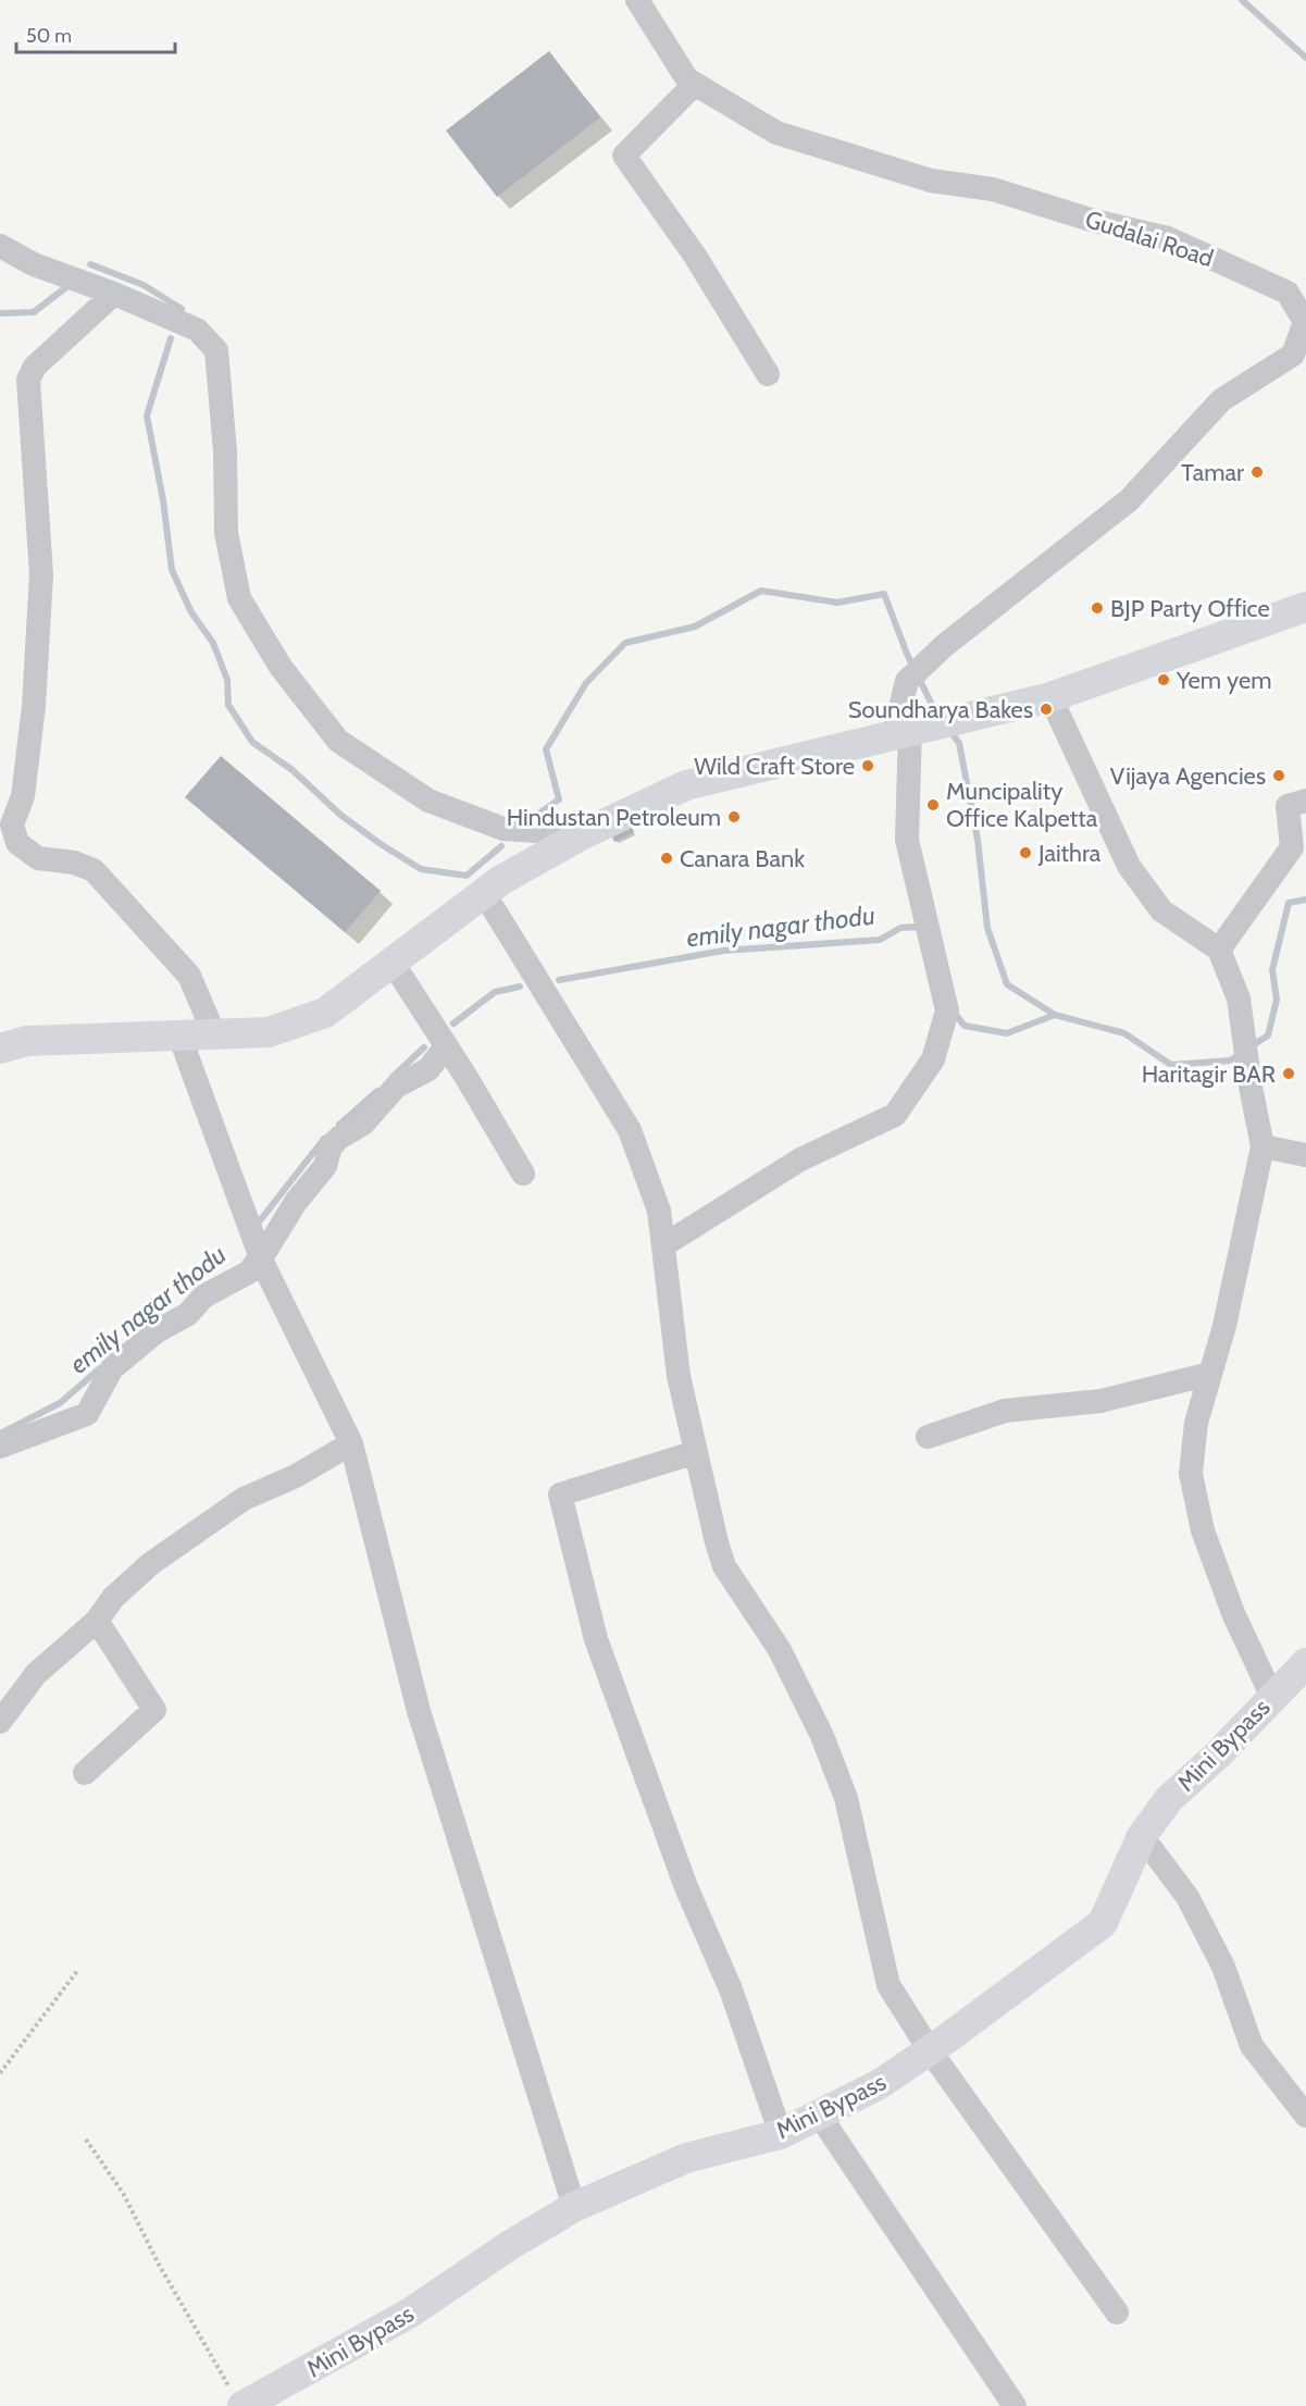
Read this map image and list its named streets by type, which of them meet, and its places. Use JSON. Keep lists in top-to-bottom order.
{
  "streets": {
    "main road": ["Mini Bypass"],
    "street": ["Gudalai Road"]
  },
  "water": ["emily nagar thodu"],
  "places": [
    "Tamar",
    "BJP Party Office",
    "Yem yem",
    "Soundharya Bakes",
    "Wild Craft Store",
    "Vijaya Agencies",
    "Muncipality Office Kalpetta",
    "Hindustan Petroleum",
    "Jaithra",
    "Canara Bank",
    "Haritagir BAR"
  ],
  "scale_bar": "50 m"
}
